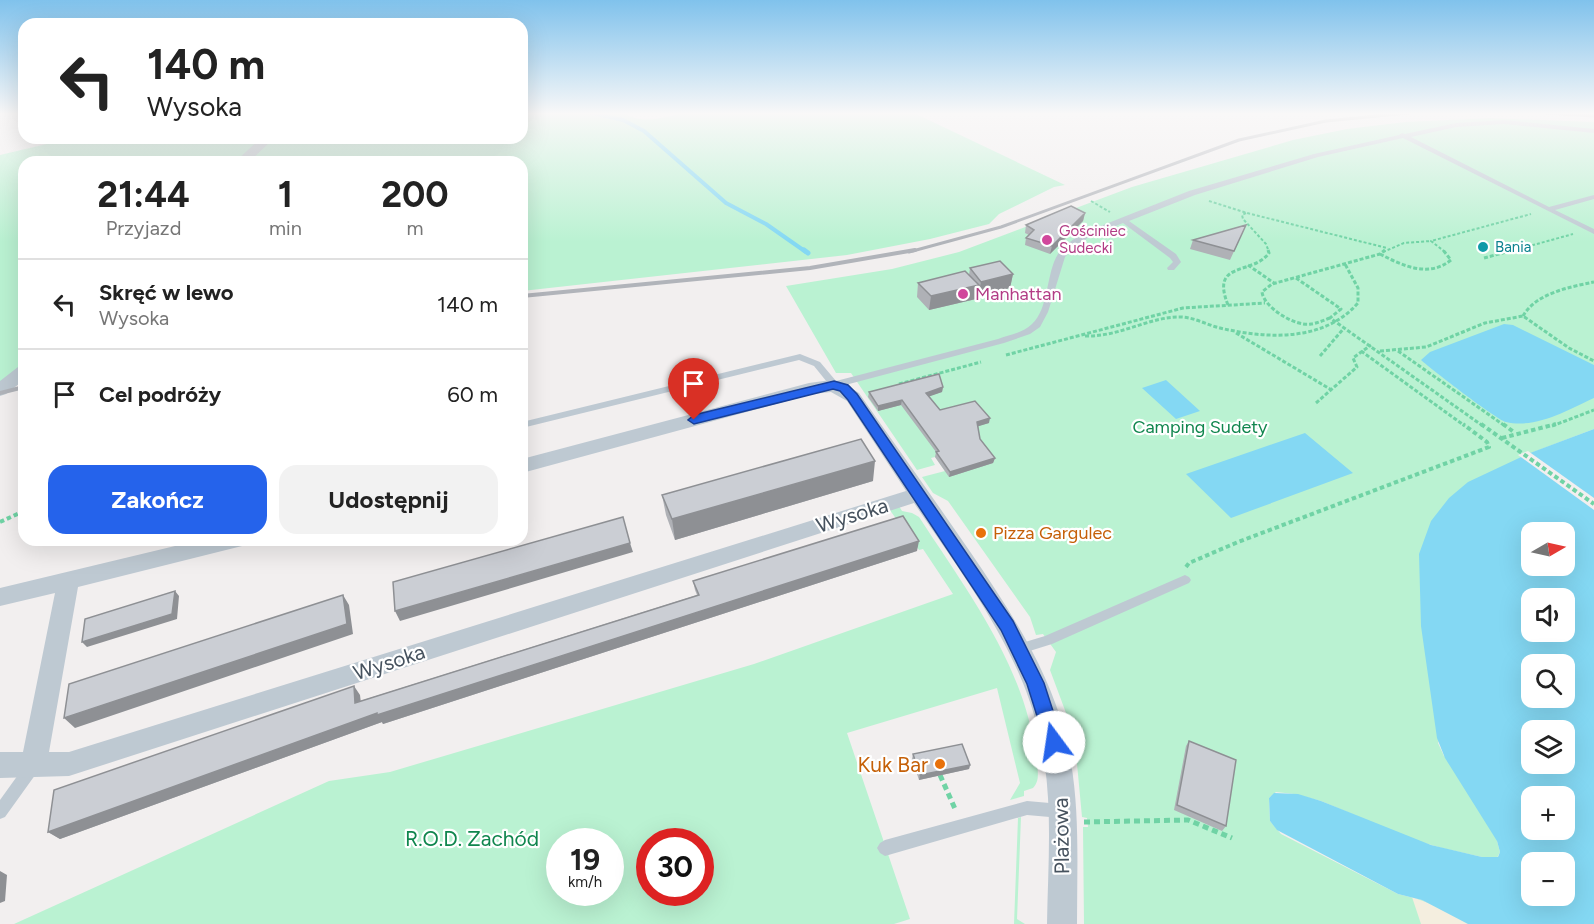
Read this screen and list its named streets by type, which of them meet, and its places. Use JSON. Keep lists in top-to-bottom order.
{
  "streets": {
    "street": ["Wysoka", "Plażowa"]
  },
  "crossings": [
    ["Wysoka", "Plażowa"]
  ],
  "parks": ["Camping Sudety", "R.O.D. Zachód"],
  "places": [
    "Gościniec Sudecki",
    "Bania",
    "Manhattan",
    "Pizza Gargulec",
    "Kuk Bar"
  ],
  "north": "right",
  "page": {
    "turn": ["140 m", "Wysoka"],
    "eta": [
      "21:44",
      "Przyjazd",
      "1",
      "min",
      "200",
      "m"
    ],
    "list": [
      {
        "name": "Skręć w lewo",
        "note": "Wysoka",
        "value": "140 m"
      },
      {
        "name": "Cel podróży",
        "value": "60 m"
      }
    ],
    "buttons": ["Zakończ", "Udostępnij"],
    "map_buttons": ["+", "−"],
    "speed": "19 km/h",
    "limit": "30"
  }
}
